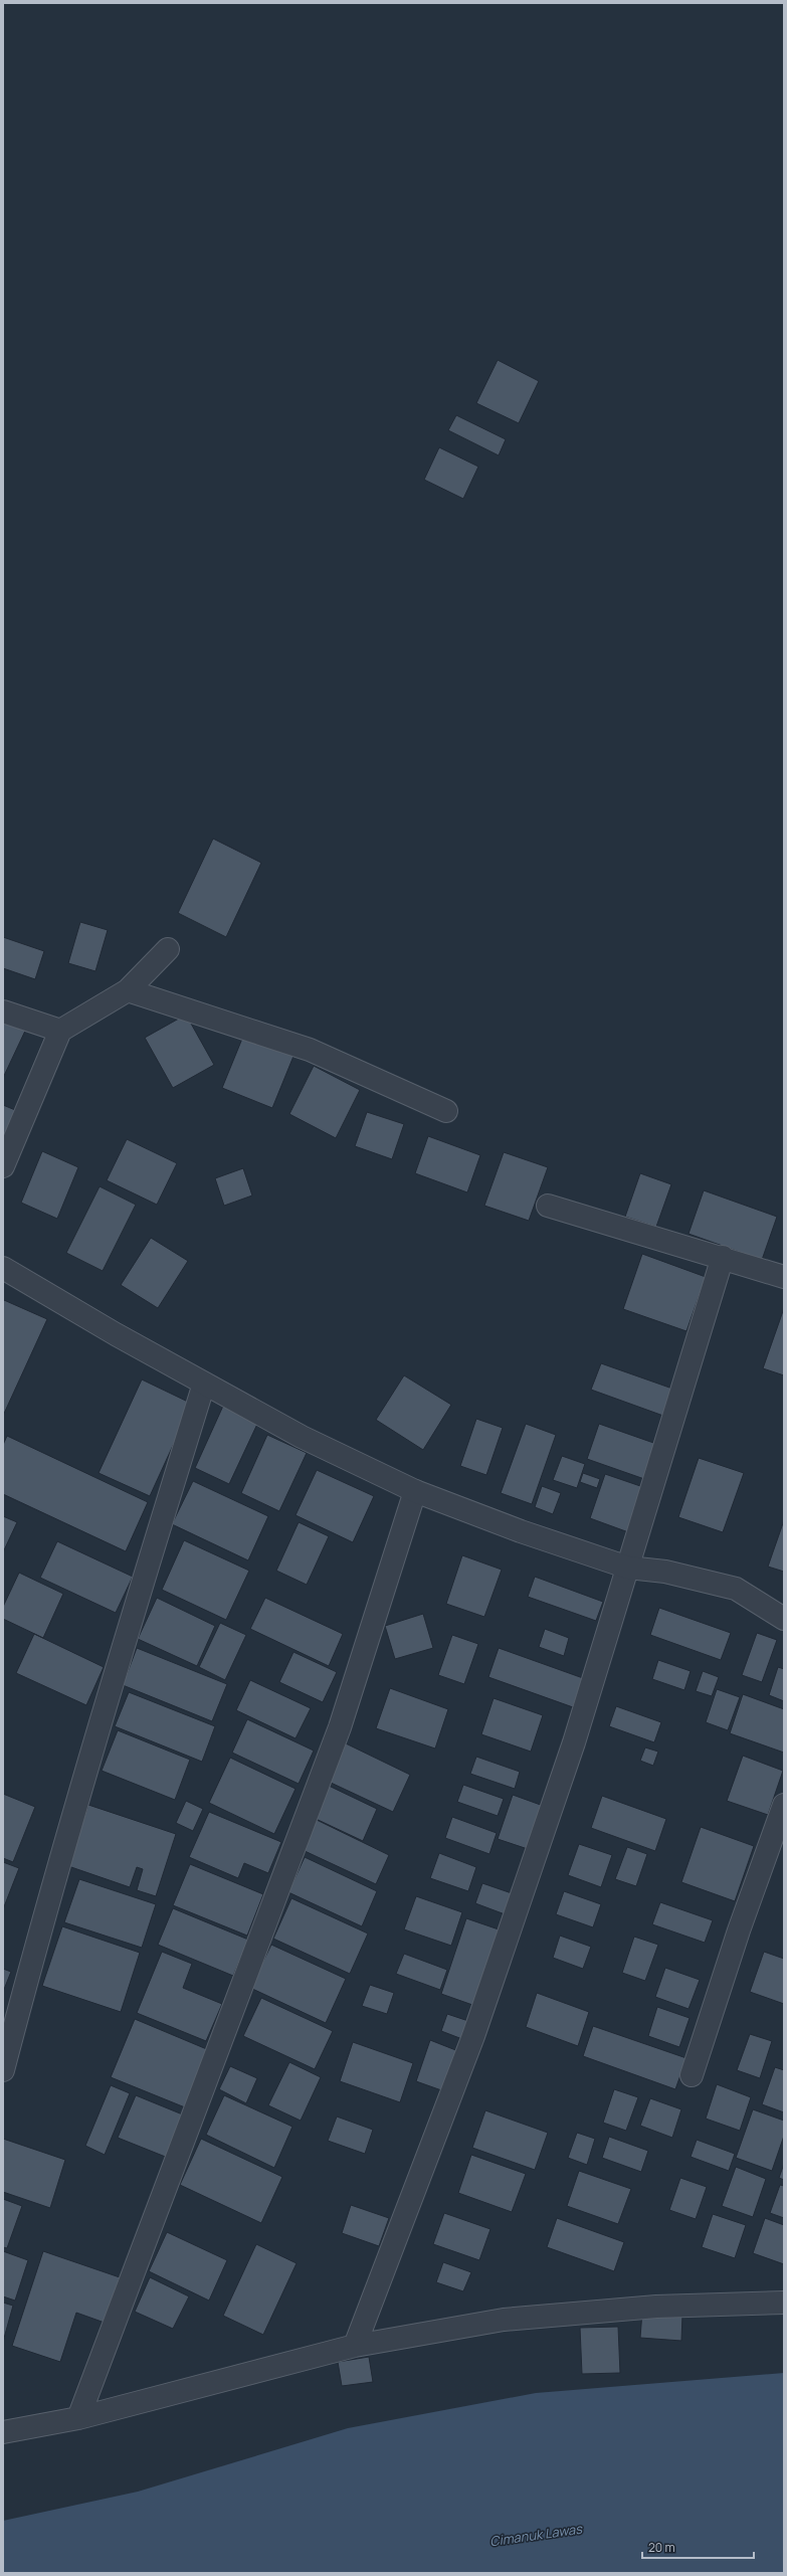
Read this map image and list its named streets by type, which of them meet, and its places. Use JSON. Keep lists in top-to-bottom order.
{
  "water": ["Cimanuk Lawas"],
  "scale_bar": "20 m"
}
